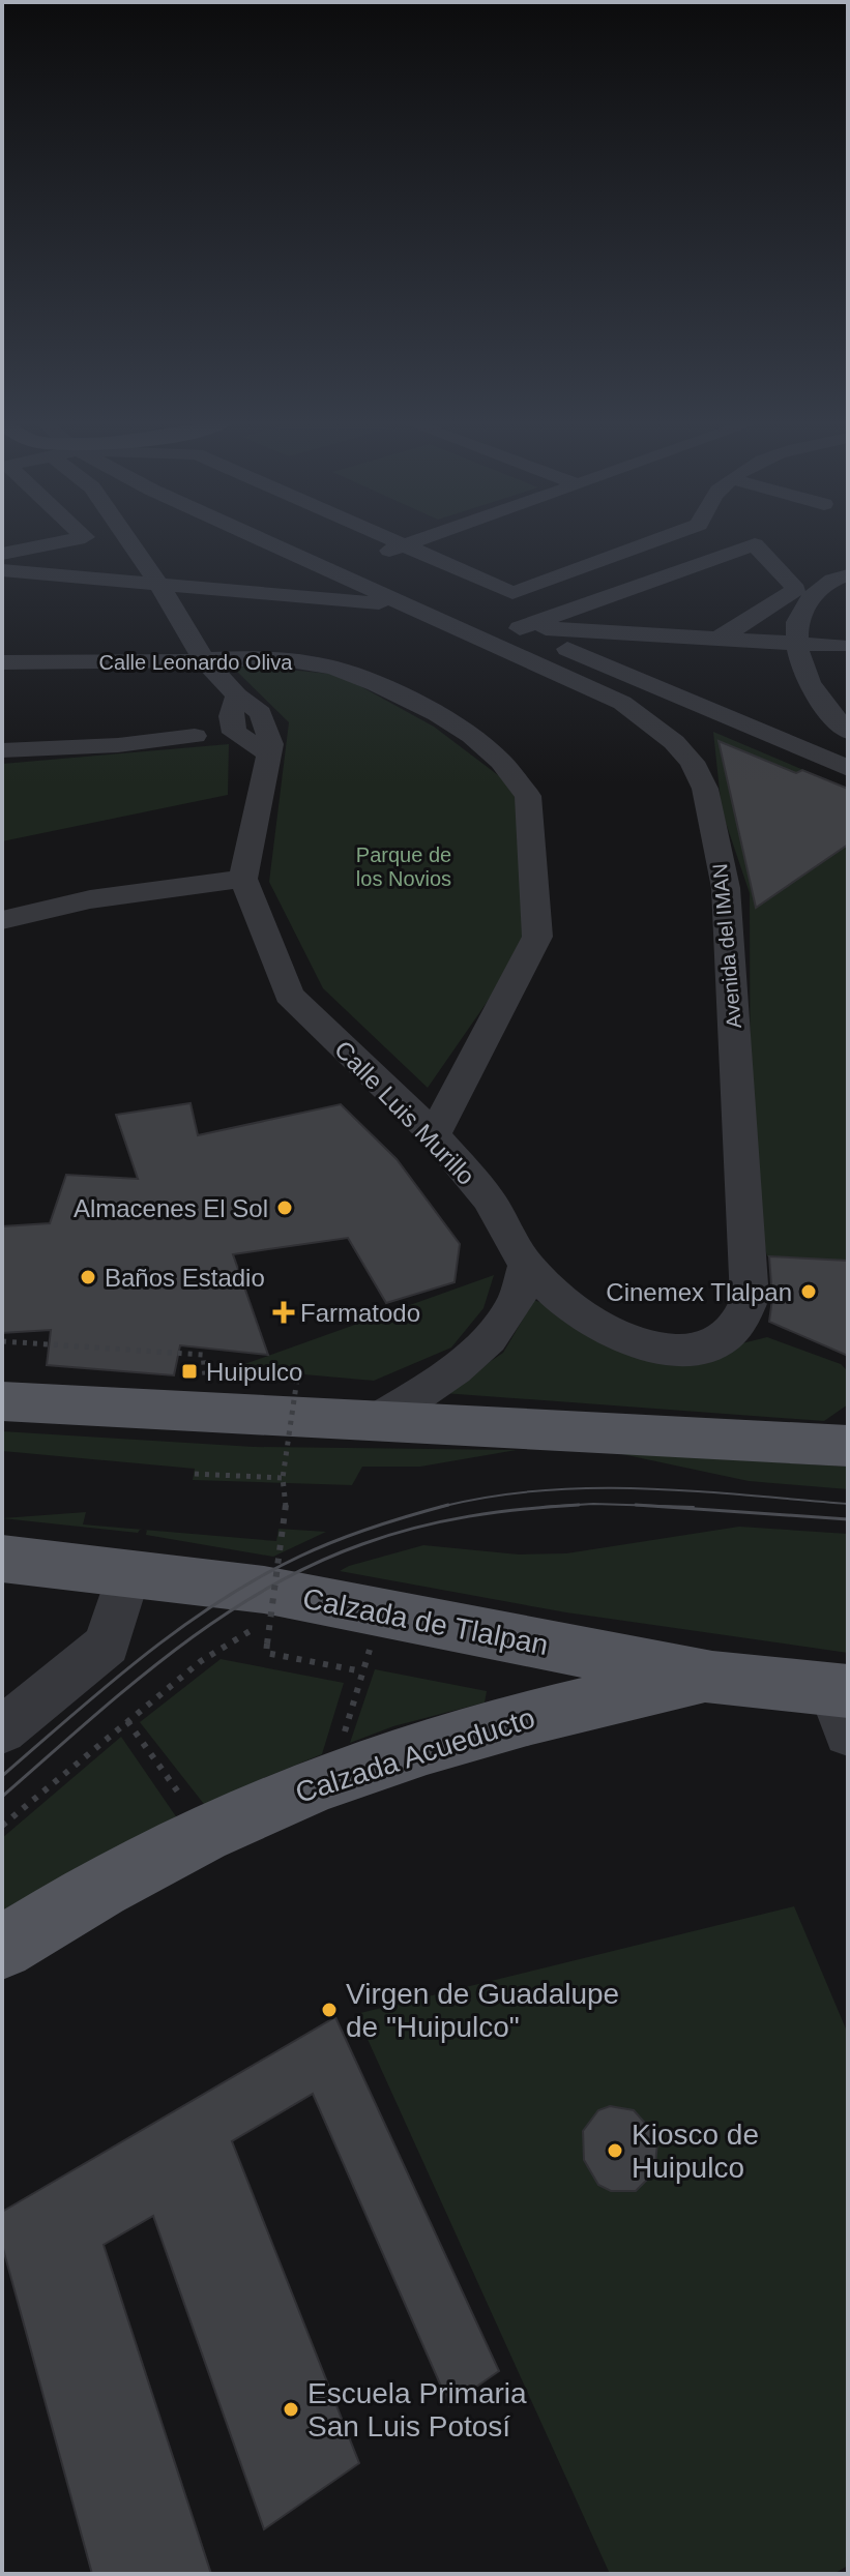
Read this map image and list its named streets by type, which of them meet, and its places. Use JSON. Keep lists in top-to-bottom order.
{
  "streets": {
    "main road": ["Calzada de Tlalpan", "Calzada Acueducto"],
    "street": ["Calle Leonardo Oliva", "Avenida del IMAN", "Calle Luis Murillo"]
  },
  "crossings": [
    ["Calle Leonardo Oliva", "Calle Luis Murillo"],
    ["Avenida del IMAN", "Calle Luis Murillo"],
    ["Calzada de Tlalpan", "Calzada Acueducto"]
  ],
  "parks": ["Parque de los Novios"],
  "places": {
    "other": [
      "Almacenes El Sol",
      "Baños Estadio",
      "Cinemex Tlalpan",
      "Virgen de Guadalupe de \"Huipulco\"",
      "Kiosco de Huipulco",
      "Escuela Primaria San Luis Potosí"
    ],
    "health": ["Farmatodo"],
    "transit": ["Huipulco"]
  }
}
